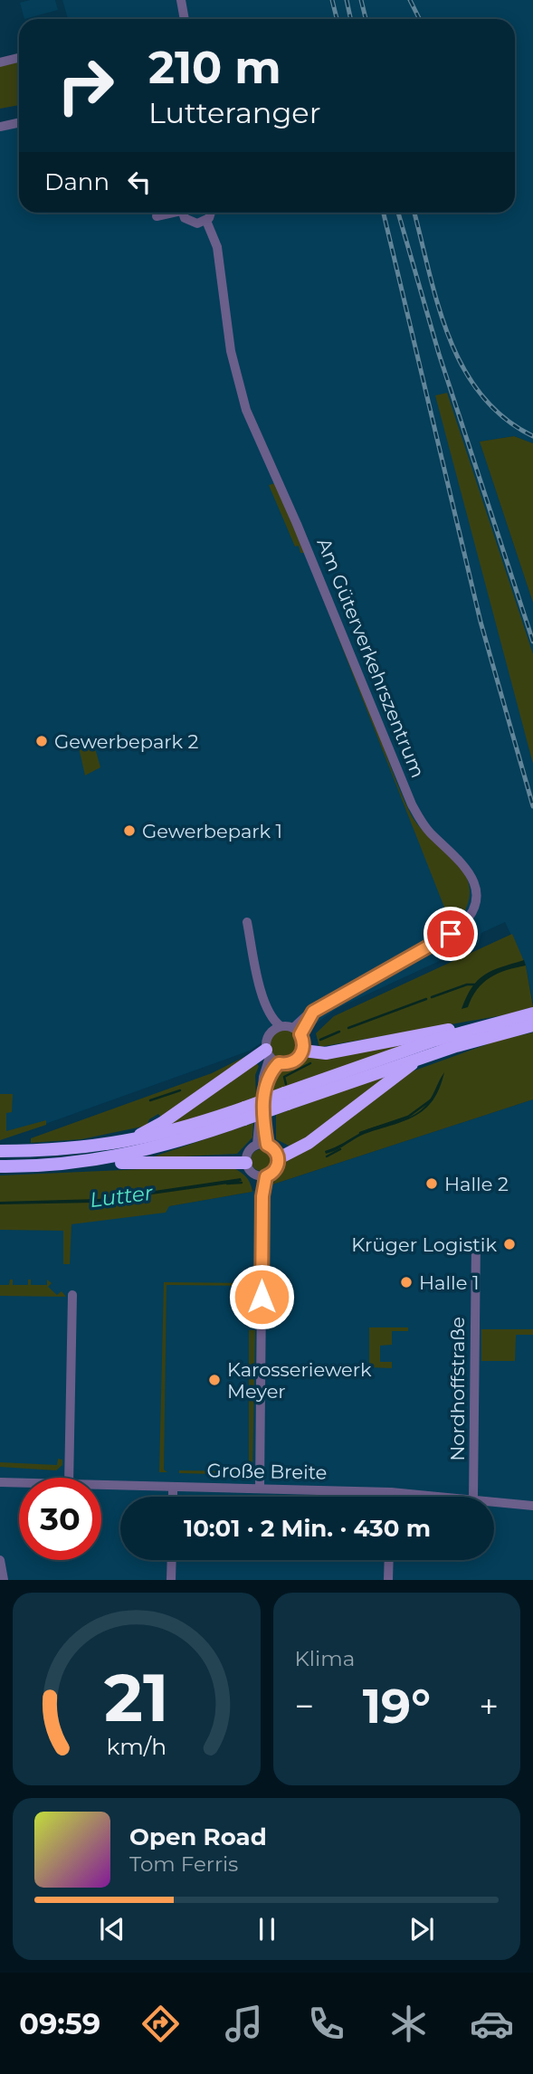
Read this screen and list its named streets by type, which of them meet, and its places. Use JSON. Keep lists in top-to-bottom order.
{
  "streets": {
    "street": ["Am Güterverkehrszentrum", "Nordhoffstraße", "Große Breite"]
  },
  "water": ["Lutter"],
  "places": [
    "Gewerbepark 2",
    "Gewerbepark 1",
    "Halle 2",
    "Krüger Logistik",
    "Halle 1",
    "Karosseriewerk Meyer"
  ],
  "page": {
    "turn": ["210 m", "Lutteranger"],
    "then": "Dann",
    "limit": "30",
    "trip": "10:01 · 2 Min. · 430 m",
    "tile": "Klima",
    "heat": ["−", "19°", "+"],
    "song": ["Open Road", "Tom Ferris"],
    "tabs": "09:59",
    "gauge": ["21", "km/h"]
  }
}
